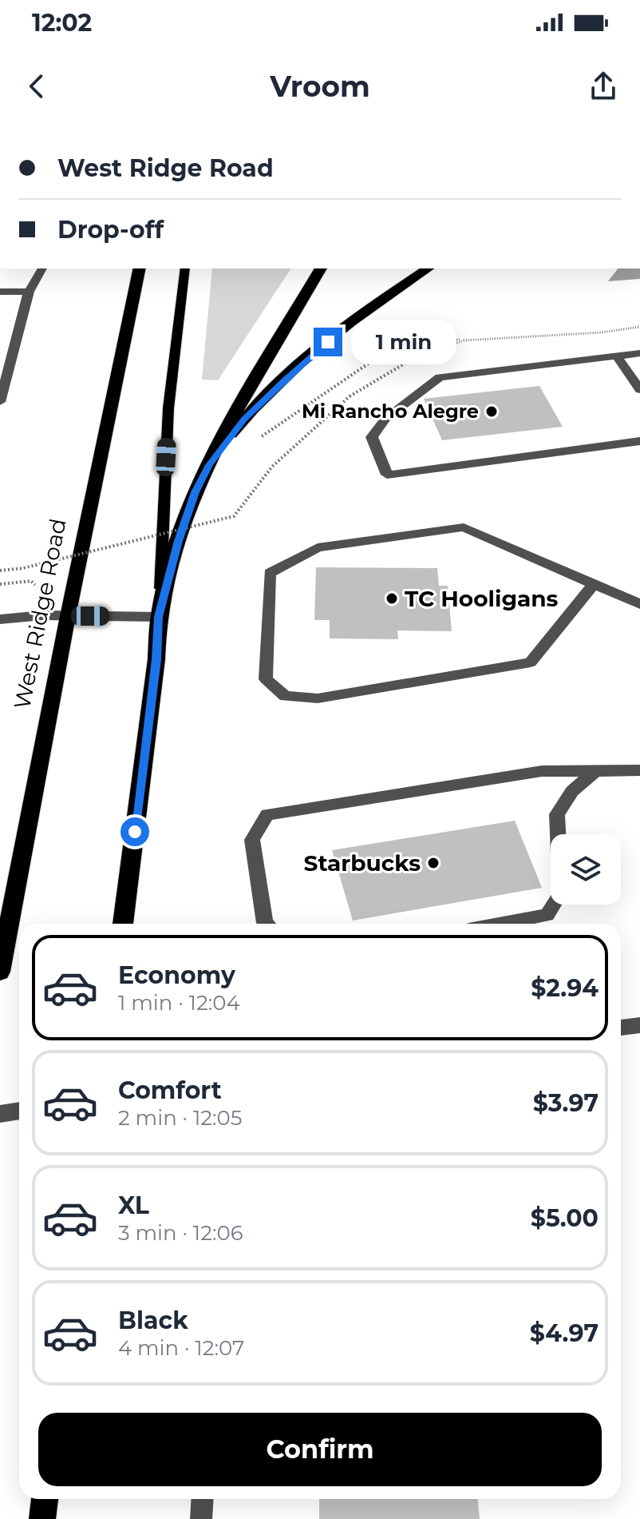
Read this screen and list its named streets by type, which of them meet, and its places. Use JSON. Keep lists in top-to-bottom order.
{
  "streets": {
    "highway": ["West Ridge Road"]
  },
  "places": ["Mi Rancho Alegre", "TC Hooligans", "Starbucks"],
  "page": {
    "status": "12:02",
    "header": "Vroom",
    "banner": ["West Ridge Road", "Drop-off"],
    "bubble": "1 min",
    "list": [
      {
        "name": "Economy",
        "note": "1 min · 12:04",
        "value": "$2.94"
      },
      {
        "name": "Comfort",
        "note": "2 min · 12:05",
        "value": "$3.97"
      },
      {
        "name": "XL",
        "note": "3 min · 12:06",
        "value": "$5.00"
      },
      {
        "name": "Black",
        "note": "4 min · 12:07",
        "value": "$4.97"
      }
    ],
    "buttons": "Confirm"
  }
}
